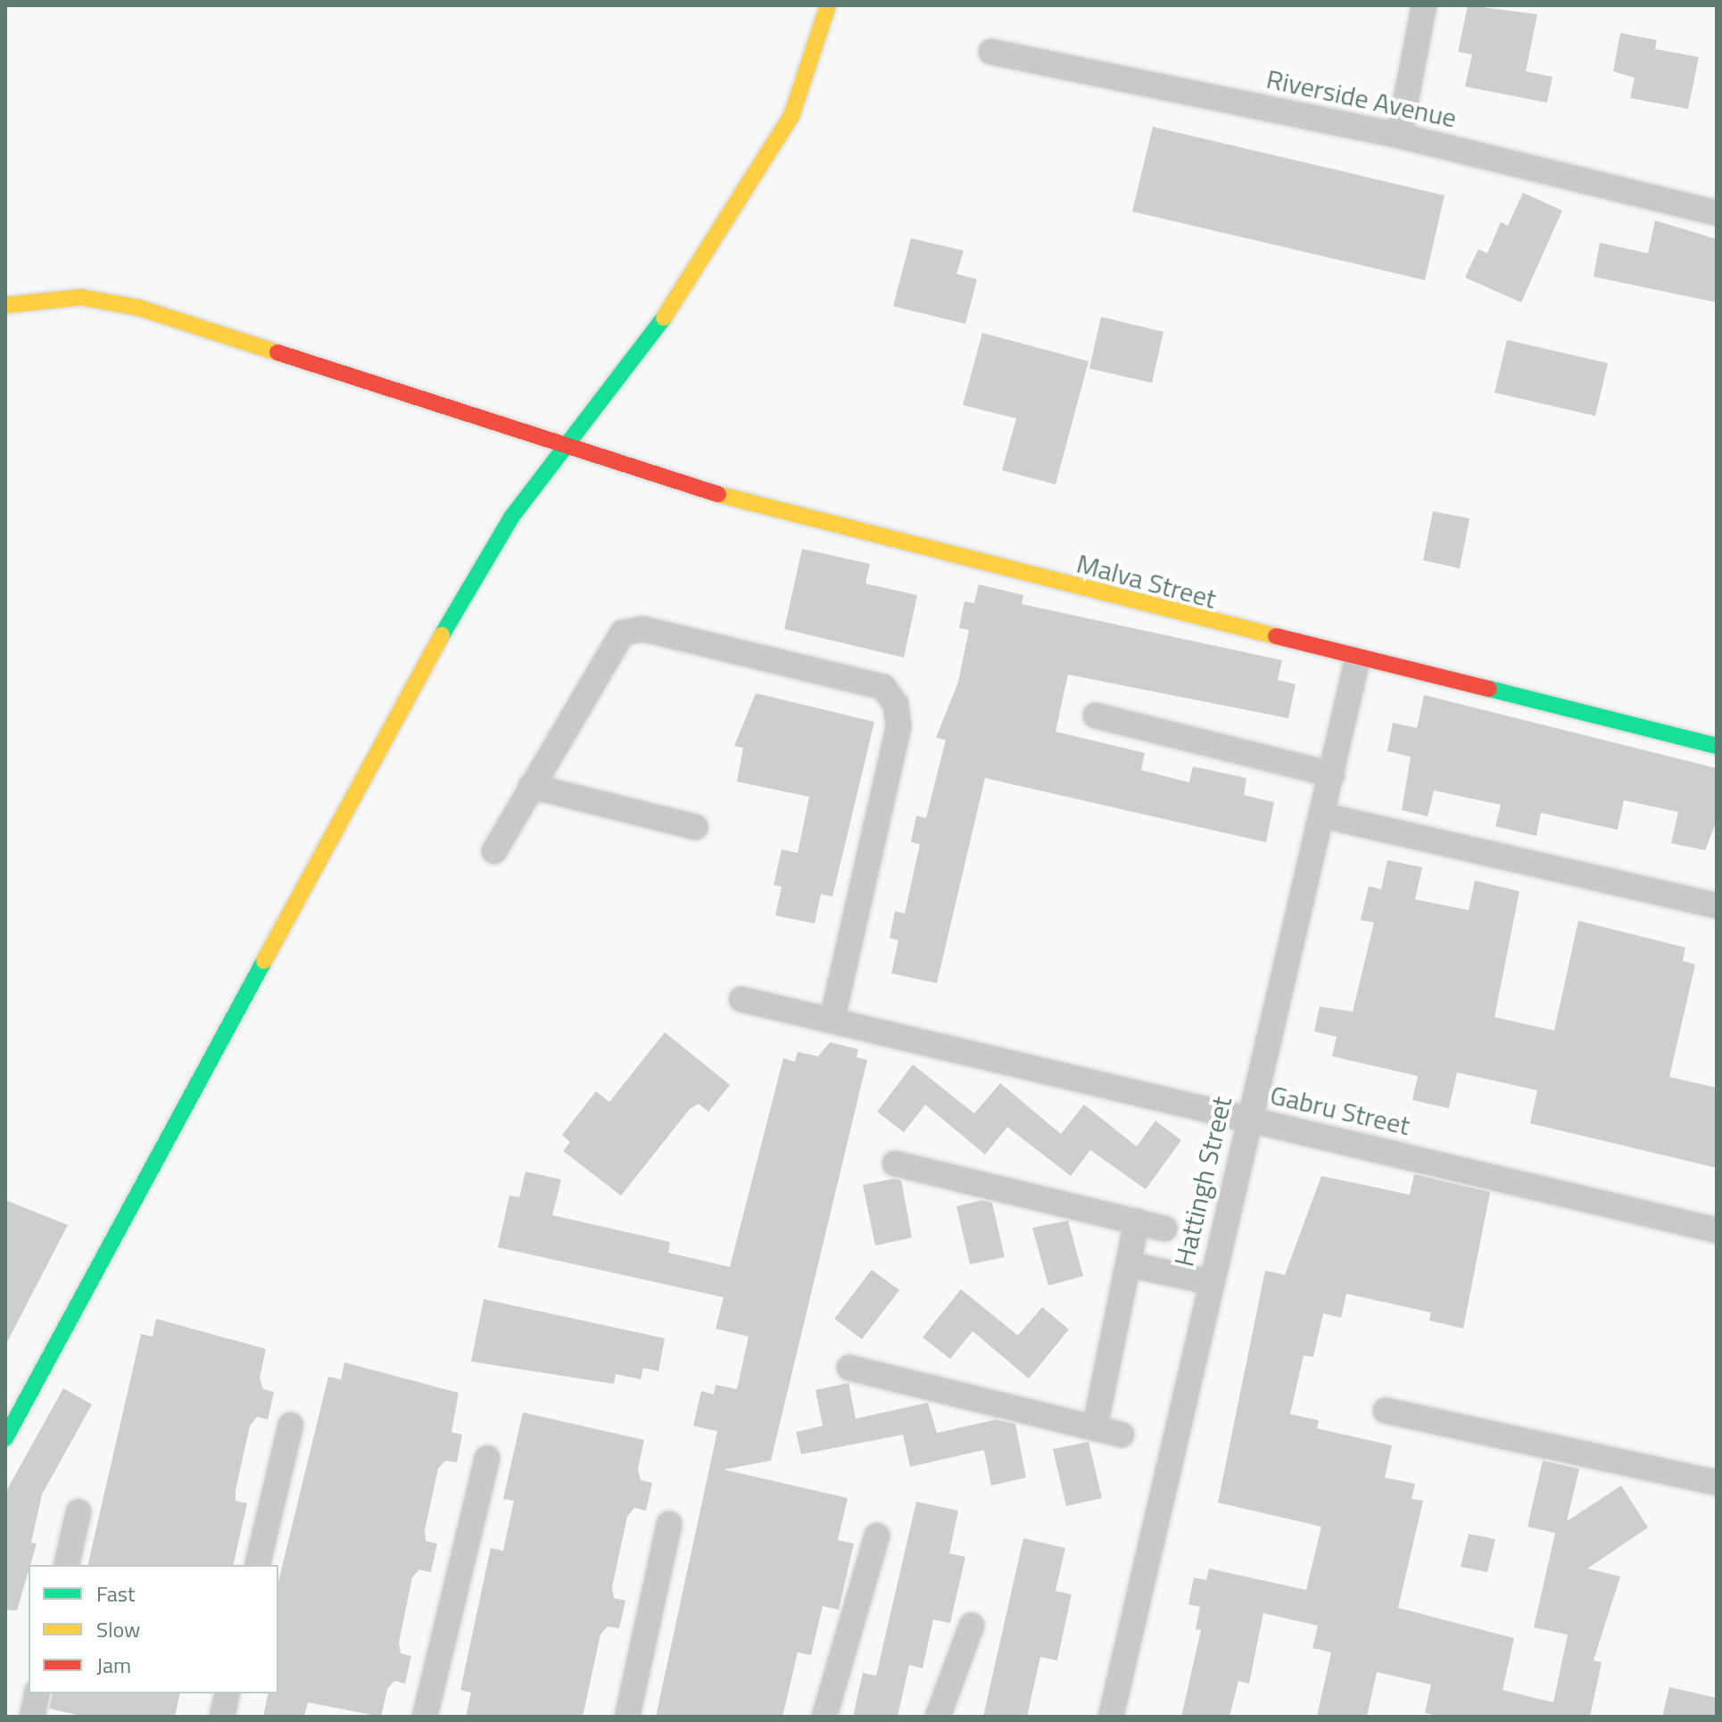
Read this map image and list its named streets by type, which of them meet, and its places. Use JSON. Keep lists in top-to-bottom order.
{
  "streets": {
    "street": [
      "Riverside Avenue",
      "Malva Street",
      "Gabru Street",
      "Hattingh Street"
    ]
  },
  "crossings": [
    ["Malva Street", "Hattingh Street"],
    ["Gabru Street", "Hattingh Street"]
  ],
  "legend": ["Fast", "Slow", "Jam"]
}
